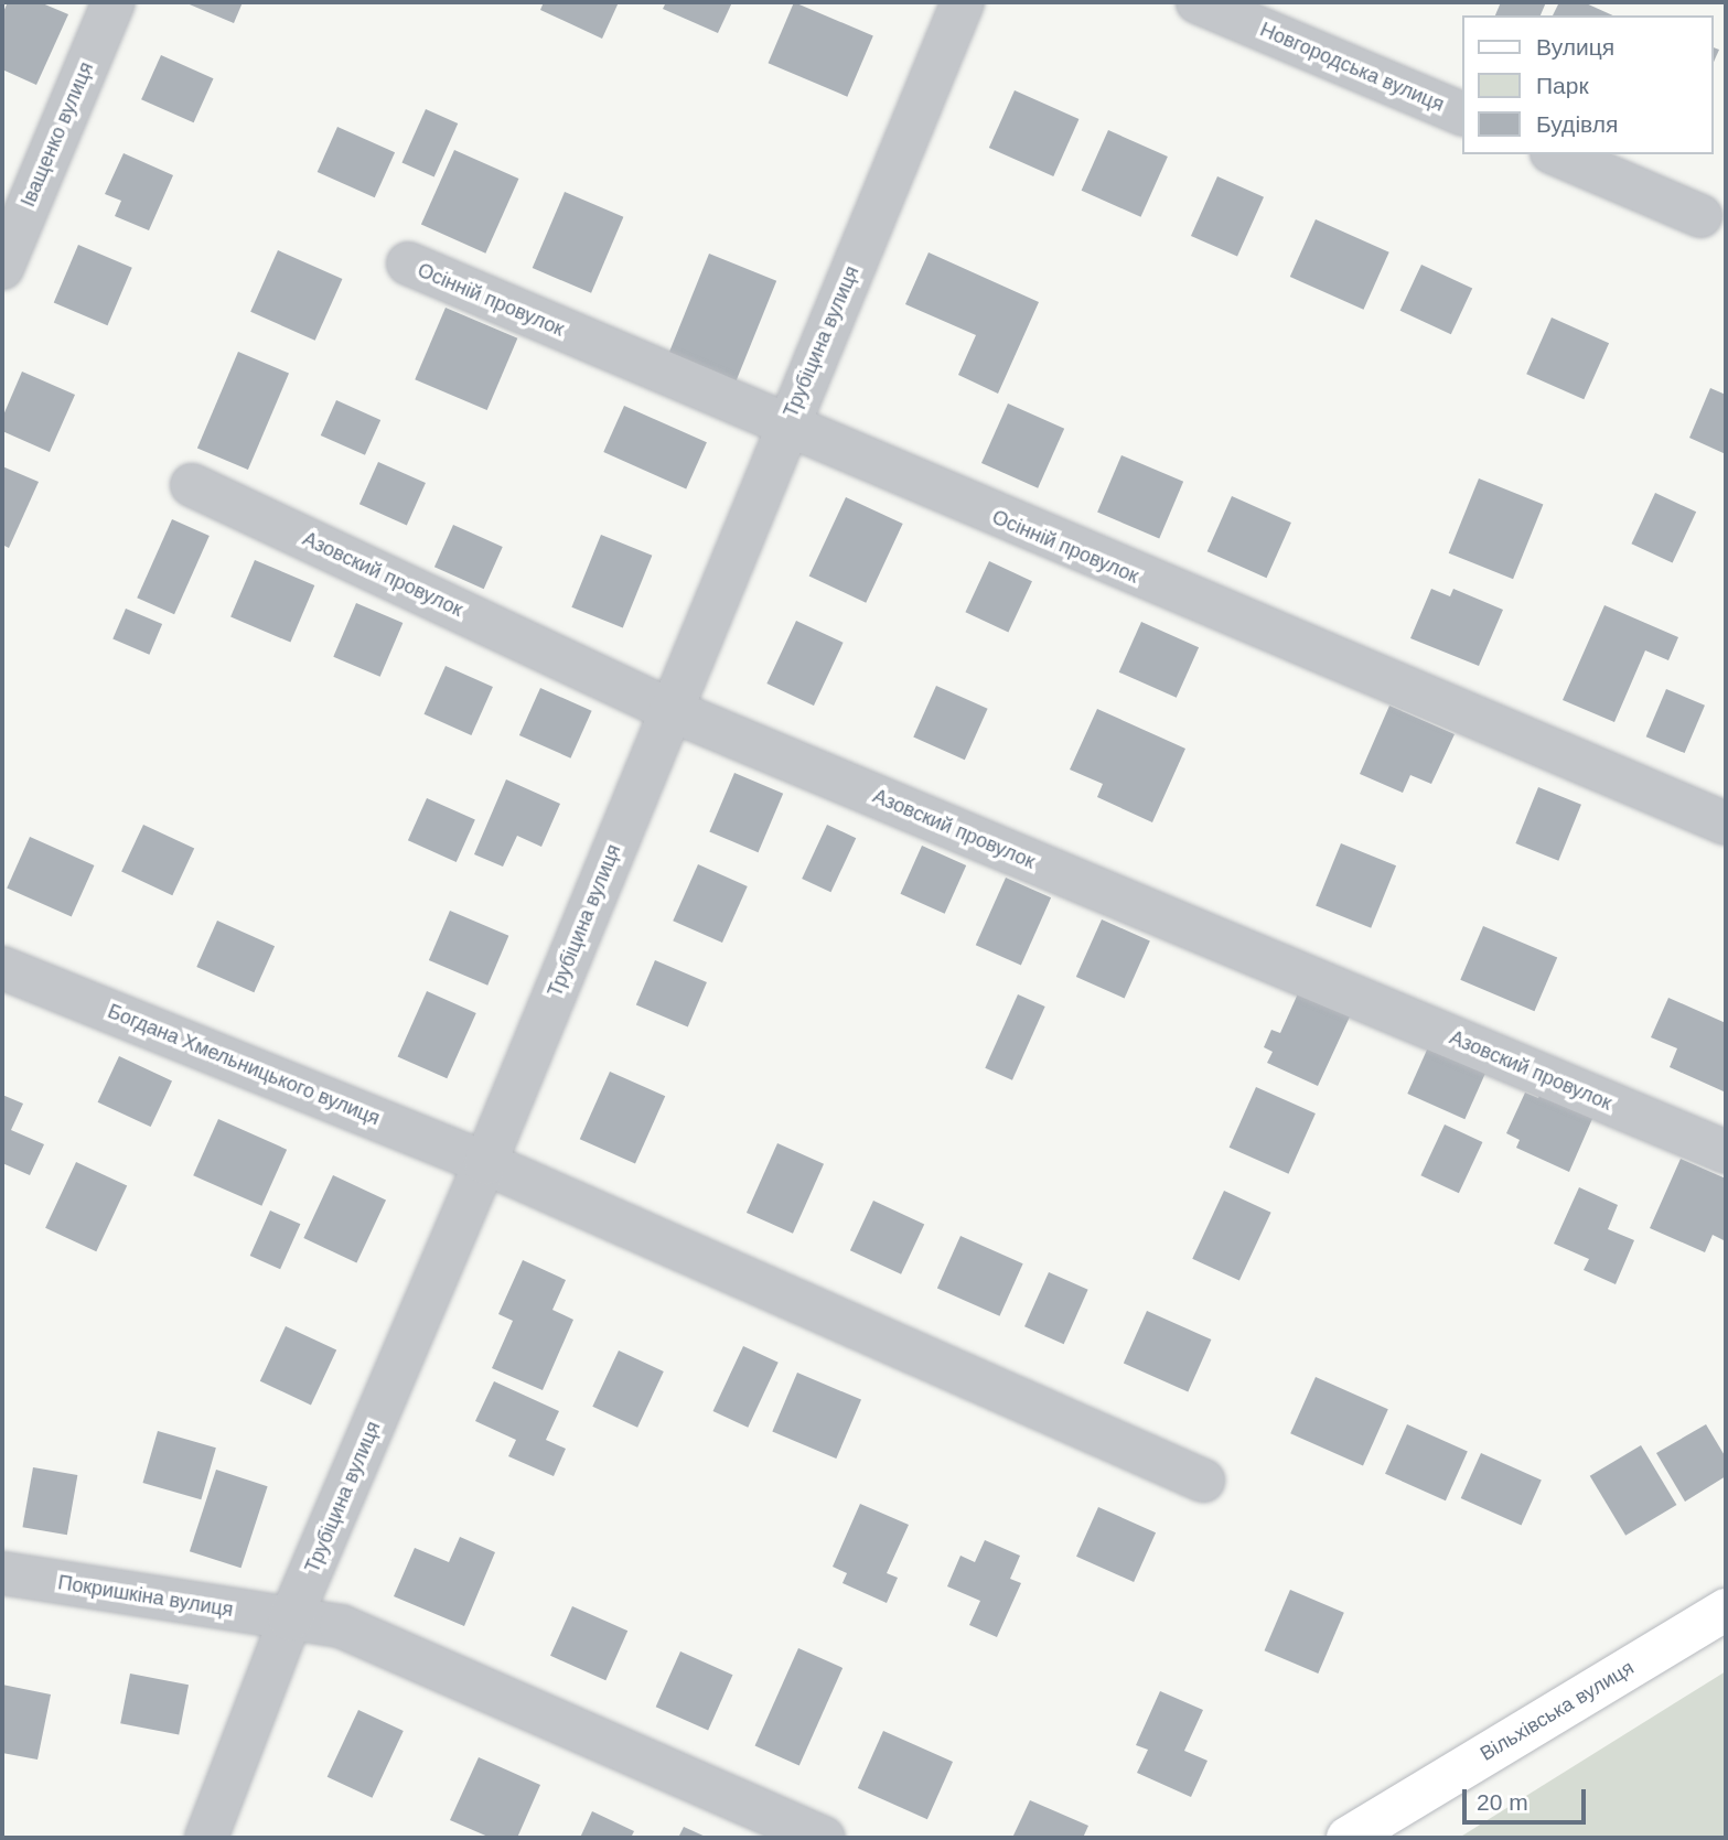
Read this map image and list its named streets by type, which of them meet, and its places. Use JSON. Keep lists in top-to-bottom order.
{
  "streets": {
    "street": [
      "Новгородська вулиця",
      "Іващенко вулиця",
      "Осінній провулок",
      "Трубіцина вулиця",
      "Азовский провулок",
      "Богдана Хмельницького вулиця",
      "Покришкіна вулиця",
      "Вільхівська вулиця"
    ]
  },
  "crossings": [
    ["Осінній провулок", "Трубіцина вулиця"],
    ["Трубіцина вулиця", "Азовский провулок"],
    ["Трубіцина вулиця", "Богдана Хмельницького вулиця"],
    ["Трубіцина вулиця", "Покришкіна вулиця"]
  ],
  "legend": ["Вулиця", "Парк", "Будівля"],
  "scale_bar": "20 m"
}
